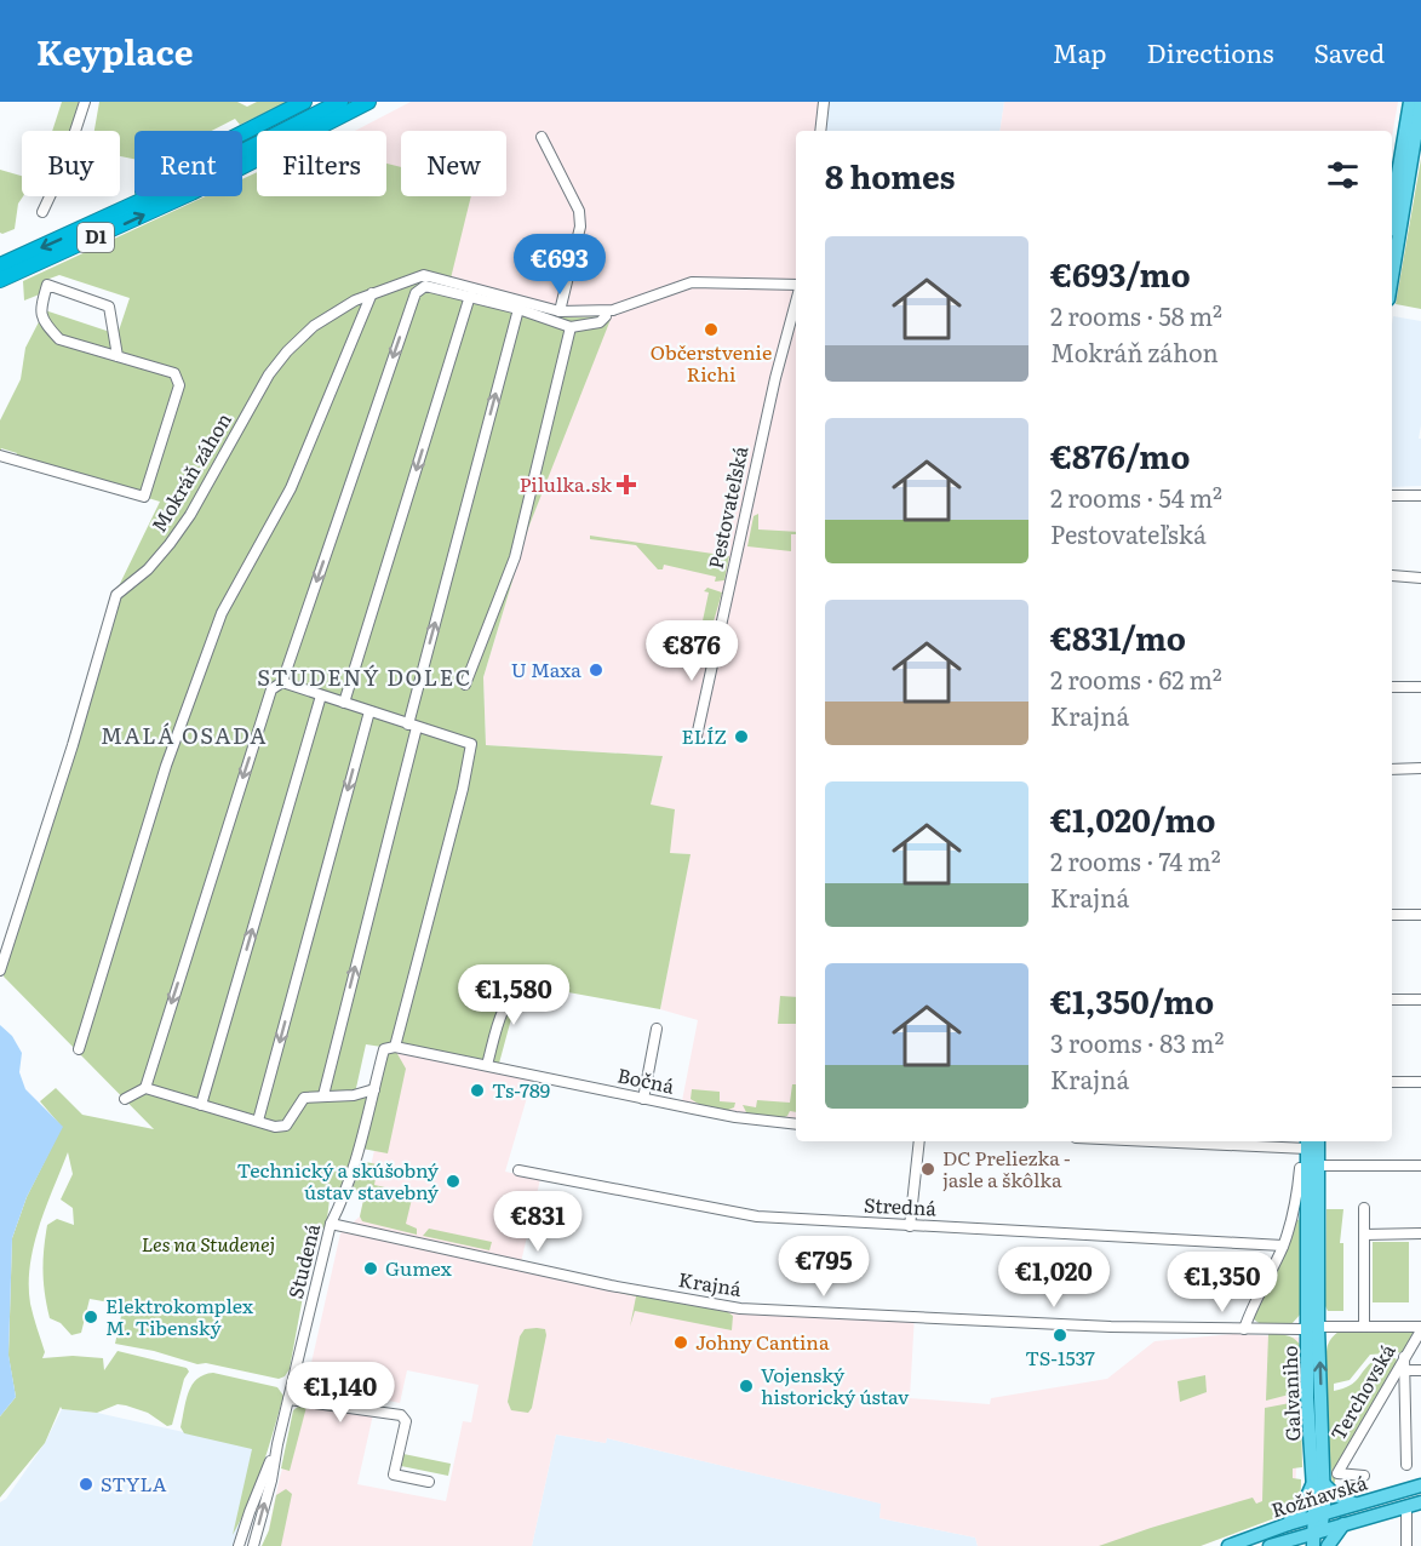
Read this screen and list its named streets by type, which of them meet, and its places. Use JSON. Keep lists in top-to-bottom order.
{
  "streets": {
    "highway": ["D1"],
    "main road": ["Galvaniho", "Rožňavská"],
    "street": [
      "Mokráň záhon",
      "Pestovateľská",
      "Bočná",
      "Stredná",
      "Studená",
      "Krajná",
      "Terchovská"
    ]
  },
  "crossings": [
    ["Bočná", "Studená"],
    ["Studená", "Krajná"],
    ["Krajná", "Terchovská"],
    ["Krajná", "Galvaniho"],
    ["Galvaniho", "Rožňavská"]
  ],
  "districts": ["STUDENÝ DOLEC", "MALÁ OSADA"],
  "parks": ["Les na Studenej"],
  "places": {
    "other": [
      "Občerstvenie Richi",
      "U Maxa",
      "ELÍZ",
      "Ts-789",
      "DC Preliezka - jasle a škôlka",
      "Technický a skúšobný ústav stavebný",
      "Gumex",
      "Elektrokomplex M. Tibenský",
      "TS-1537",
      "Johny Cantina",
      "Vojenský historický ústav",
      "STYLA"
    ],
    "health": ["Pilulka.sk"]
  },
  "page": {
    "header": "Keyplace",
    "nav": ["Map", "Directions", "Saved"],
    "chip": [
      "Buy",
      "Rent",
      "Filters",
      "New"
    ],
    "heading": "8 homes",
    "list": [
      {
        "name": "€693/mo",
        "note": "2 rooms · 58 m² · Mokráň záhon"
      },
      {
        "name": "€876/mo",
        "note": "2 rooms · 54 m² · Pestovateľská"
      },
      {
        "name": "€831/mo",
        "note": "2 rooms · 62 m² · Krajná"
      },
      {
        "name": "€1,020/mo",
        "note": "2 rooms · 74 m² · Krajná"
      },
      {
        "name": "€1,350/mo",
        "note": "3 rooms · 83 m² · Krajná"
      }
    ],
    "price": [
      "€693",
      "€876",
      "€1,580",
      "€831",
      "€795",
      "€1,020",
      "€1,350",
      "€1,140"
    ]
  }
}
